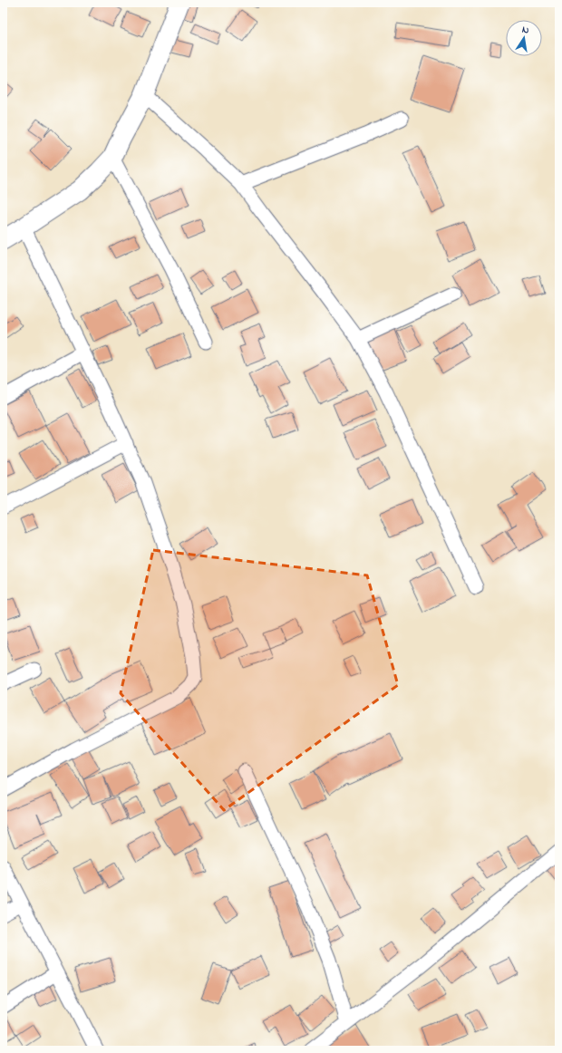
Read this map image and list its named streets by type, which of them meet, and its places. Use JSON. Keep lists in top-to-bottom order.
{
  "north": "top"
}
